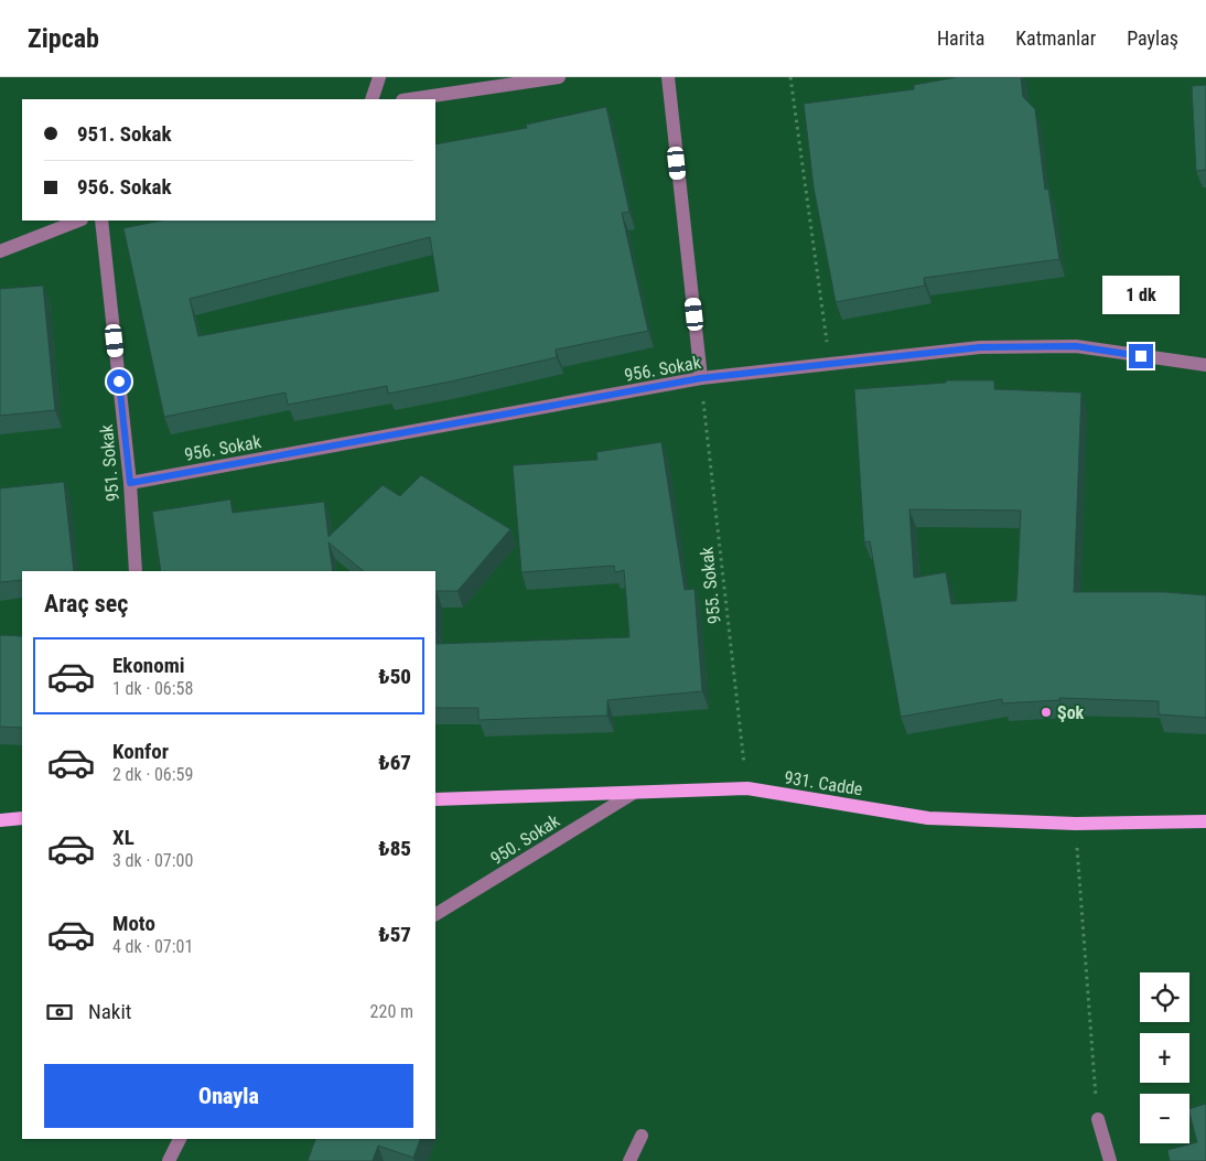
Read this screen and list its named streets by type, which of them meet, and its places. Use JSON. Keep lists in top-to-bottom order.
{
  "streets": {
    "main road": ["931. Cadde"],
    "street": ["956. Sokak", "951. Sokak", "950. Sokak"],
    "path": ["955. Sokak"]
  },
  "crossings": [
    ["956. Sokak", "951. Sokak"],
    ["956. Sokak", "955. Sokak"],
    ["955. Sokak", "931. Cadde"],
    ["931. Cadde", "950. Sokak"]
  ],
  "places": ["Şok"],
  "page": {
    "header": "Zipcab",
    "nav": ["Harita", "Katmanlar", "Paylaş"],
    "banner": ["951. Sokak", "956. Sokak"],
    "bubble": "1 dk",
    "heading": "Araç seç",
    "list": [
      {
        "name": "Ekonomi",
        "note": "1 dk · 06:58",
        "value": "₺50"
      },
      {
        "name": "Konfor",
        "note": "2 dk · 06:59",
        "value": "₺67"
      },
      {
        "name": "XL",
        "note": "3 dk · 07:00",
        "value": "₺85"
      },
      {
        "name": "Moto",
        "note": "4 dk · 07:01",
        "value": "₺57"
      }
    ],
    "map_buttons": ["+", "−"],
    "pay": ["Nakit", "220 m"],
    "buttons": "Onayla"
  }
}
